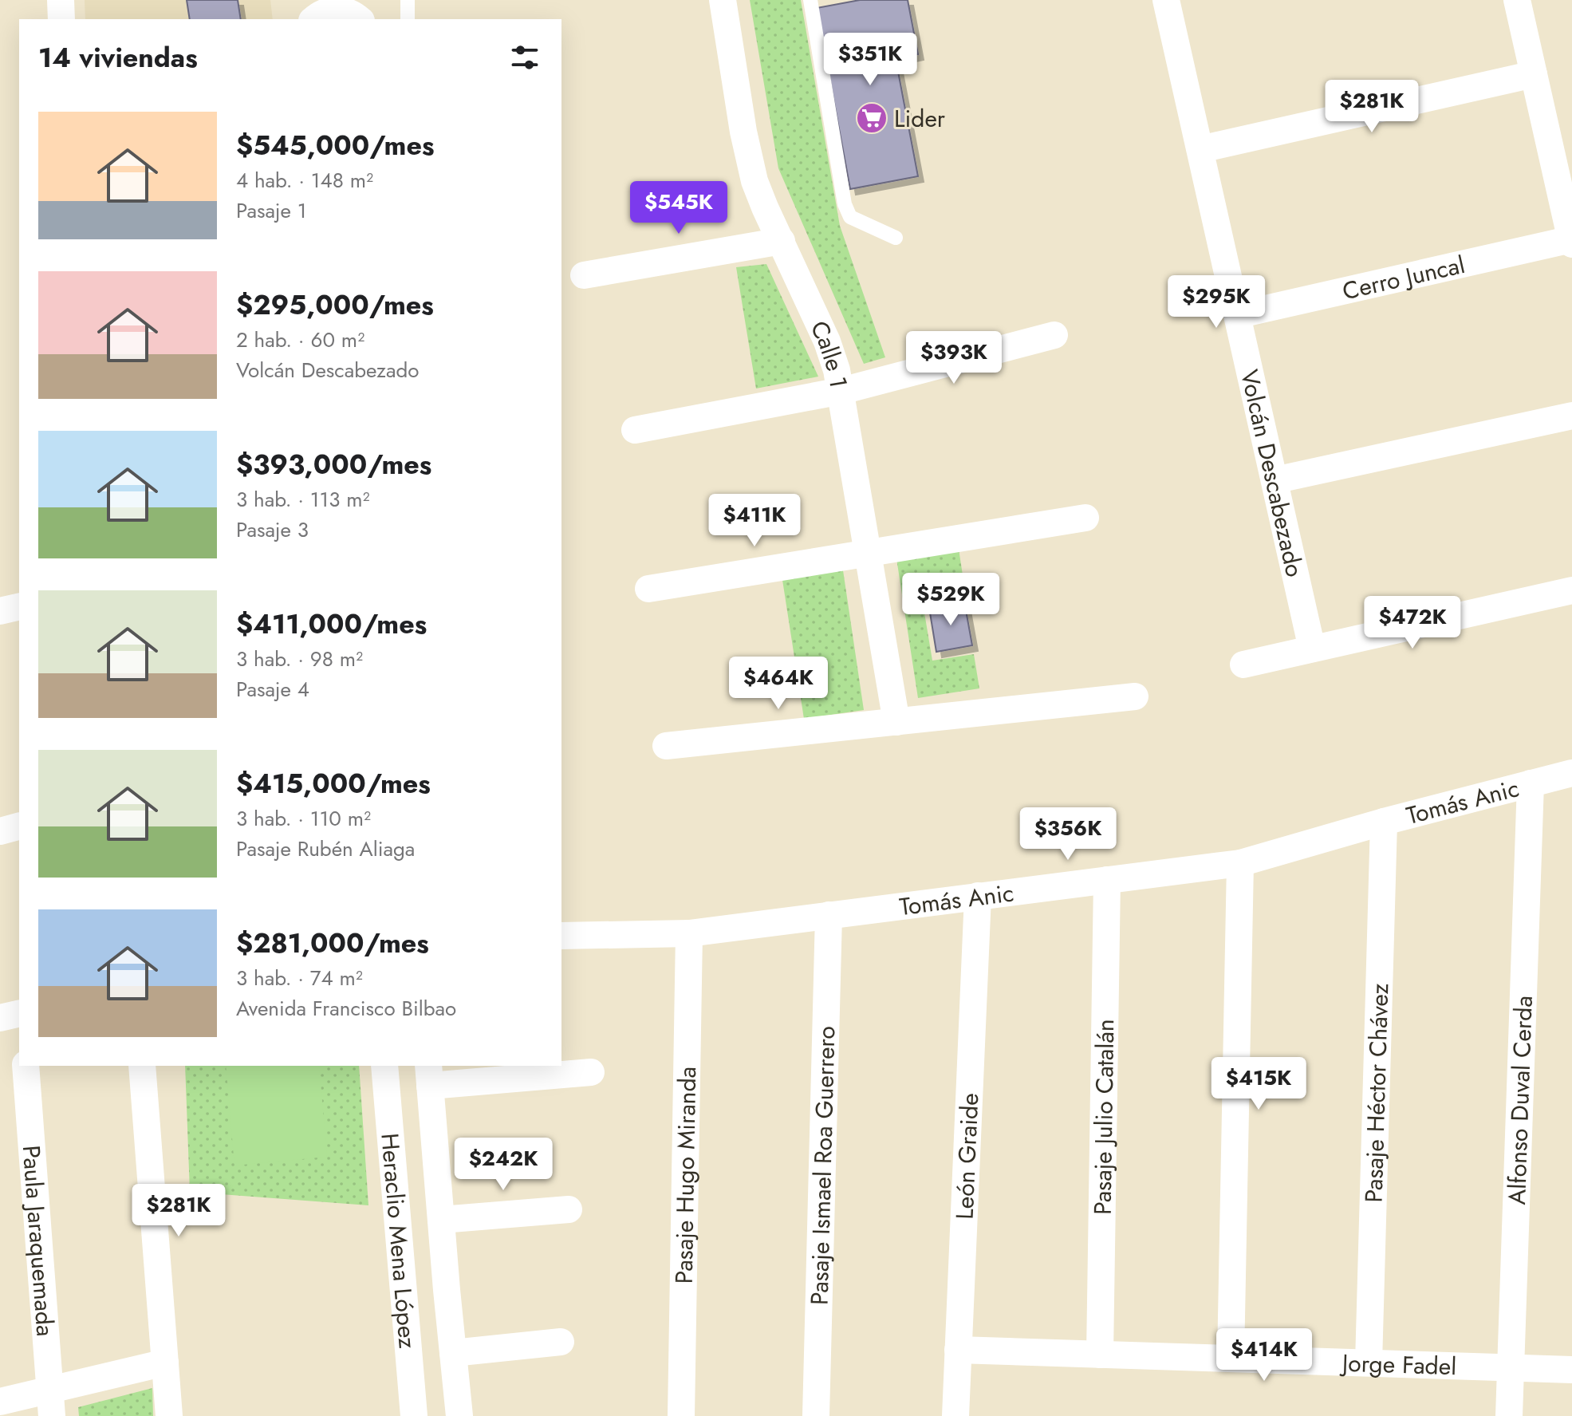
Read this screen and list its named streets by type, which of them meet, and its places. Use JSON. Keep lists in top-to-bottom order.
{
  "streets": {
    "street": [
      "Cerro Juncal",
      "Calle 1",
      "Volcán Descabezado",
      "Tomás Anic",
      "Pasaje Héctor Chávez",
      "Alfonso Duval Cerda",
      "Pasaje Julio Catalán",
      "León Graide",
      "Pasaje Ismael Roa Guerrero",
      "Pasaje Hugo Miranda",
      "Paula Jaraquemada",
      "Heraclio Mena López",
      "Jorge Fadel"
    ]
  },
  "crossings": [
    ["Cerro Juncal", "Volcán Descabezado"],
    ["Tomás Anic", "Pasaje Héctor Chávez"],
    ["Tomás Anic", "Alfonso Duval Cerda"],
    ["Tomás Anic", "Pasaje Julio Catalán"],
    ["Tomás Anic", "León Graide"],
    ["Tomás Anic", "Pasaje Ismael Roa Guerrero"],
    ["Tomás Anic", "Pasaje Hugo Miranda"],
    ["Pasaje Héctor Chávez", "Jorge Fadel"],
    ["Alfonso Duval Cerda", "Jorge Fadel"],
    ["Pasaje Julio Catalán", "Jorge Fadel"],
    ["León Graide", "Jorge Fadel"]
  ],
  "places": {
    "supermarket": ["Lider"]
  },
  "page": {
    "heading": "14 viviendas",
    "price": [
      "$351K",
      "$281K",
      "$545K",
      "$295K",
      "$393K",
      "$411K",
      "$529K",
      "$472K",
      "$464K",
      "$356K",
      "$415K",
      "$242K",
      "$281K",
      "$414K"
    ],
    "list": [
      {
        "name": "$545,000/mes",
        "note": "4 hab. · 148 m² · Pasaje 1"
      },
      {
        "name": "$295,000/mes",
        "note": "2 hab. · 60 m² · Volcán Descabezado"
      },
      {
        "name": "$393,000/mes",
        "note": "3 hab. · 113 m² · Pasaje 3"
      },
      {
        "name": "$411,000/mes",
        "note": "3 hab. · 98 m² · Pasaje 4"
      },
      {
        "name": "$415,000/mes",
        "note": "3 hab. · 110 m² · Pasaje Rubén Aliaga"
      },
      {
        "name": "$281,000/mes",
        "note": "3 hab. · 74 m² · Avenida Francisco Bilbao"
      }
    ]
  }
}
